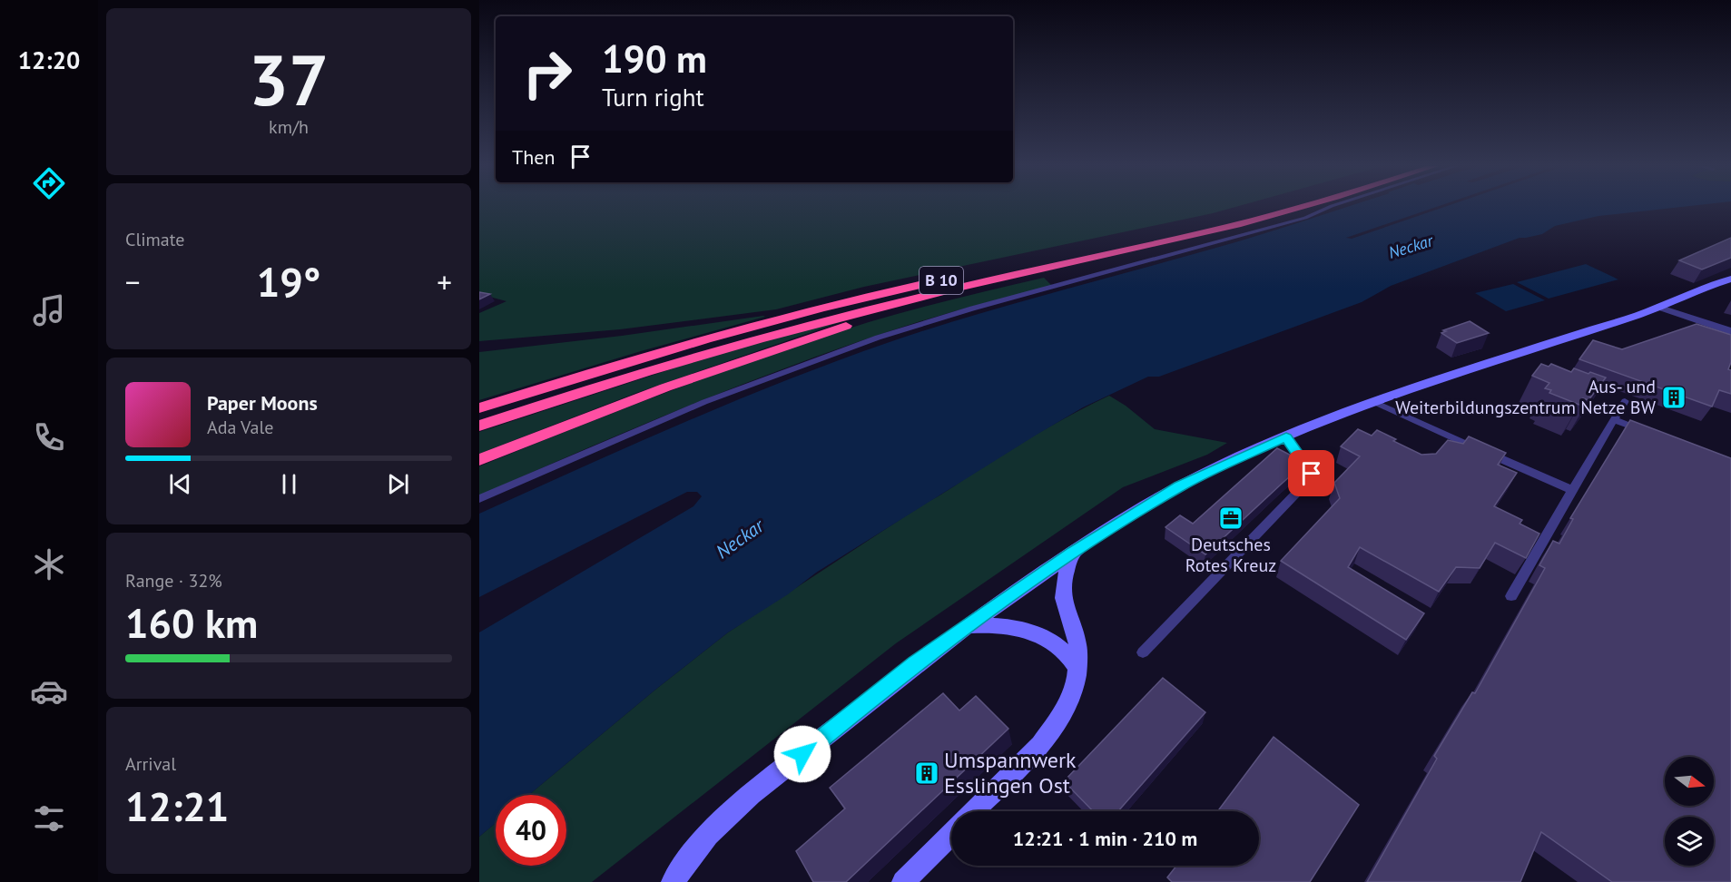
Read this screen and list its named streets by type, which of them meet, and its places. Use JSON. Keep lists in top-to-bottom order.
{
  "streets": {
    "highway": ["B 10"]
  },
  "water": ["Neckar"],
  "places": {
    "building": ["Aus- und Weiterbildungszentrum Netze BW", "Umspannwerk Esslingen Ost"],
    "office": ["Deutsches Rotes Kreuz"]
  },
  "north": "right",
  "page": {
    "tabs": "12:20",
    "tile": [
      ["37", "km/h"],
      "Climate",
      ["Range · 32%", "160 km"],
      ["Arrival", "12:21"]
    ],
    "turn": ["190 m", "Turn right"],
    "then": "Then",
    "heat": ["−", "19°", "+"],
    "song": ["Paper Moons", "Ada Vale"],
    "limit": "40",
    "trip": "12:21 · 1 min · 210 m"
  }
}
